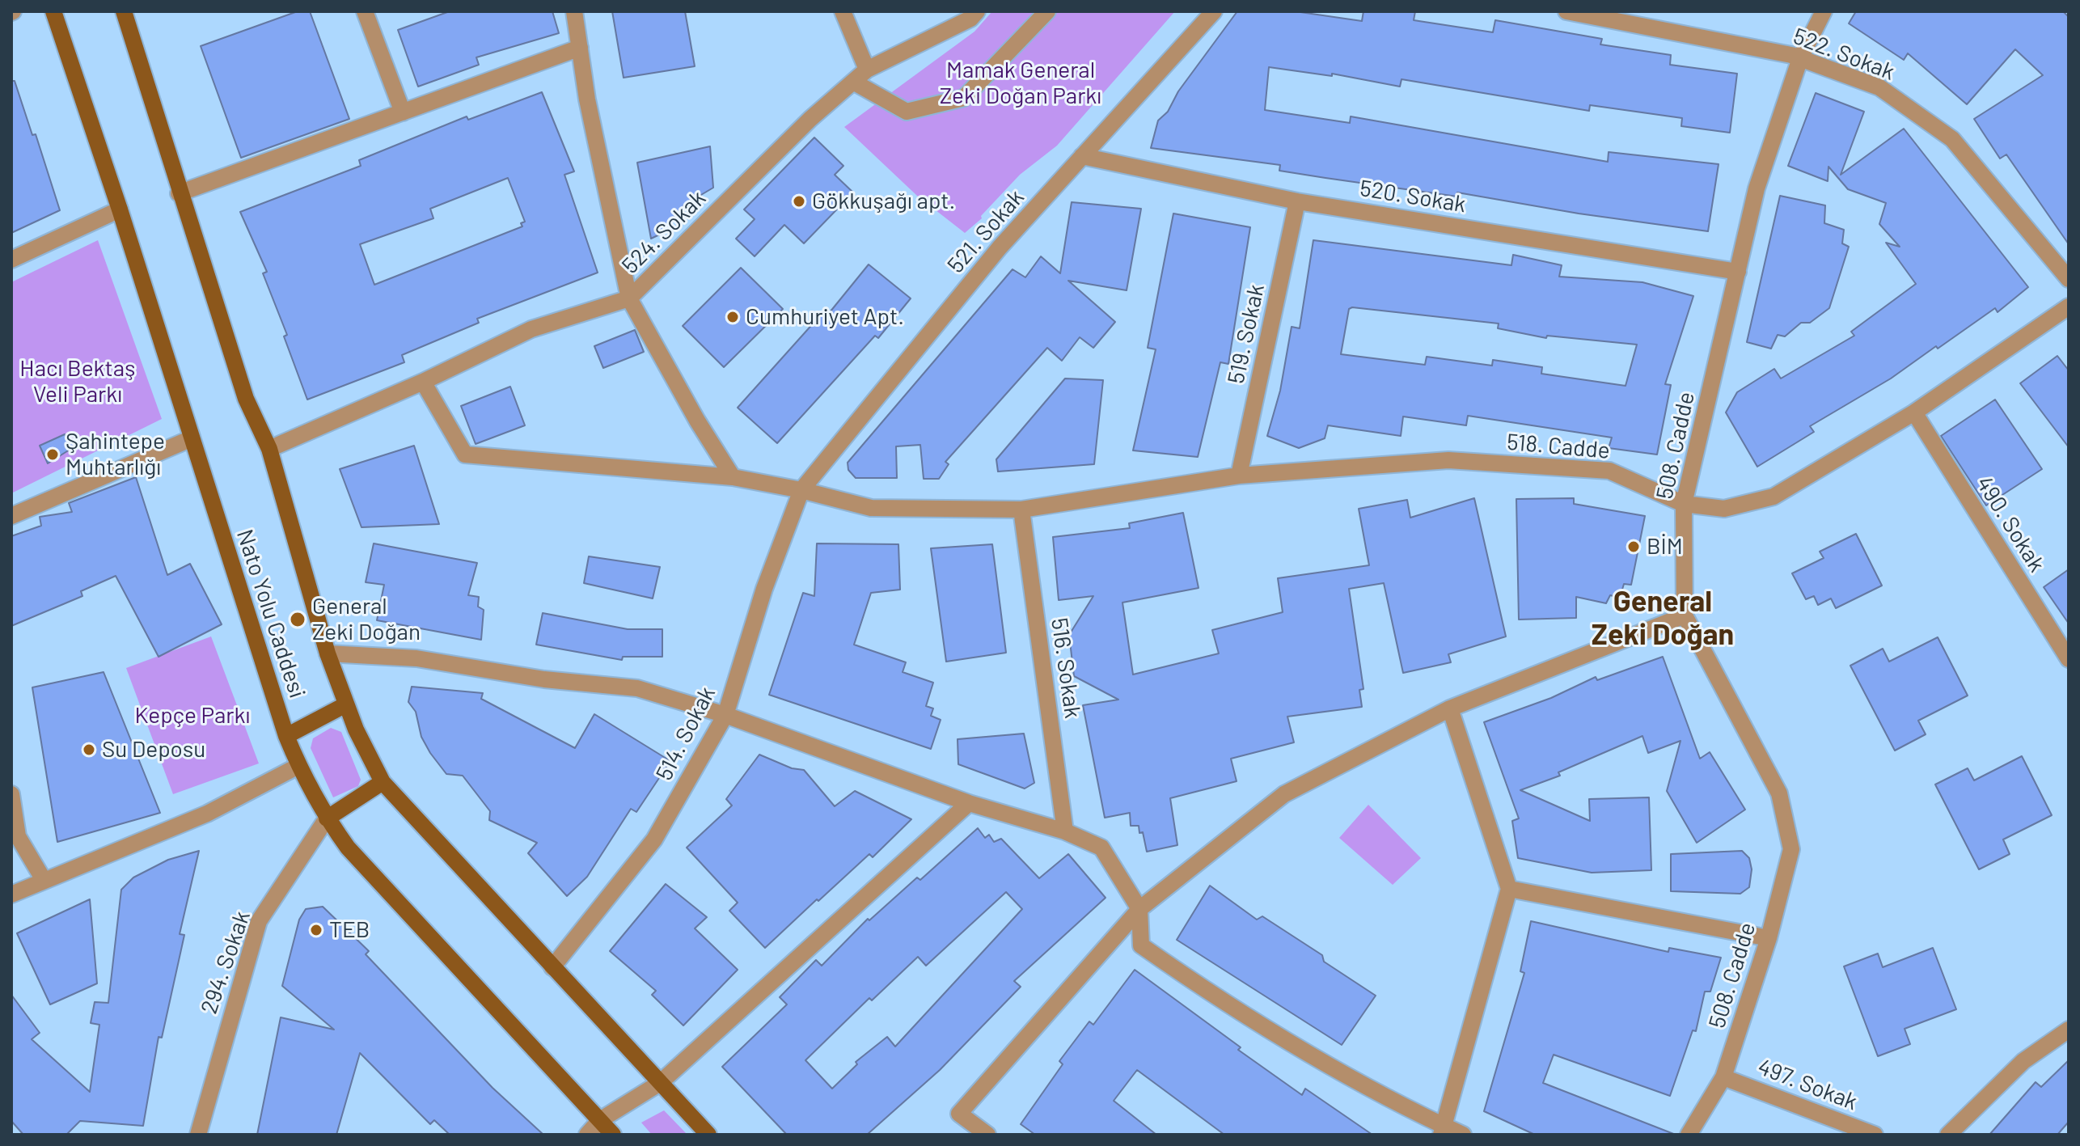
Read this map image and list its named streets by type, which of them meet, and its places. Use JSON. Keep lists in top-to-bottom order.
{
  "streets": {
    "main road": ["Nato Yolu Caddesi"],
    "street": [
      "522. Sokak",
      "520. Sokak",
      "521. Sokak",
      "524. Sokak",
      "519. Sokak",
      "508. Cadde",
      "518. Cadde",
      "490. Sokak",
      "516. Sokak",
      "514. Sokak",
      "294. Sokak",
      "497. Sokak"
    ]
  },
  "crossings": [
    ["522. Sokak", "508. Cadde"],
    ["520. Sokak", "521. Sokak"],
    ["520. Sokak", "519. Sokak"],
    ["520. Sokak", "508. Cadde"],
    ["521. Sokak", "518. Cadde"],
    ["521. Sokak", "514. Sokak"],
    ["524. Sokak", "518. Cadde"],
    ["519. Sokak", "518. Cadde"],
    ["508. Cadde", "518. Cadde"],
    ["508. Cadde", "497. Sokak"],
    ["518. Cadde", "490. Sokak"],
    ["518. Cadde", "516. Sokak"],
    ["518. Cadde", "514. Sokak"],
    ["Nato Yolu Caddesi", "294. Sokak"]
  ],
  "districts": ["General Zeki Doğan"],
  "parks": ["Mamak General Zeki Doğan Parkı", "Hacı Bektaş Veli Parkı", "Kepçe Parkı"],
  "places": [
    "Gökkuşağı apt.",
    "Cumhuriyet Apt.",
    "Şahintepe Muhtarlığı",
    "BİM",
    "General Zeki Doğan",
    "Su Deposu",
    "TEB"
  ]
}
